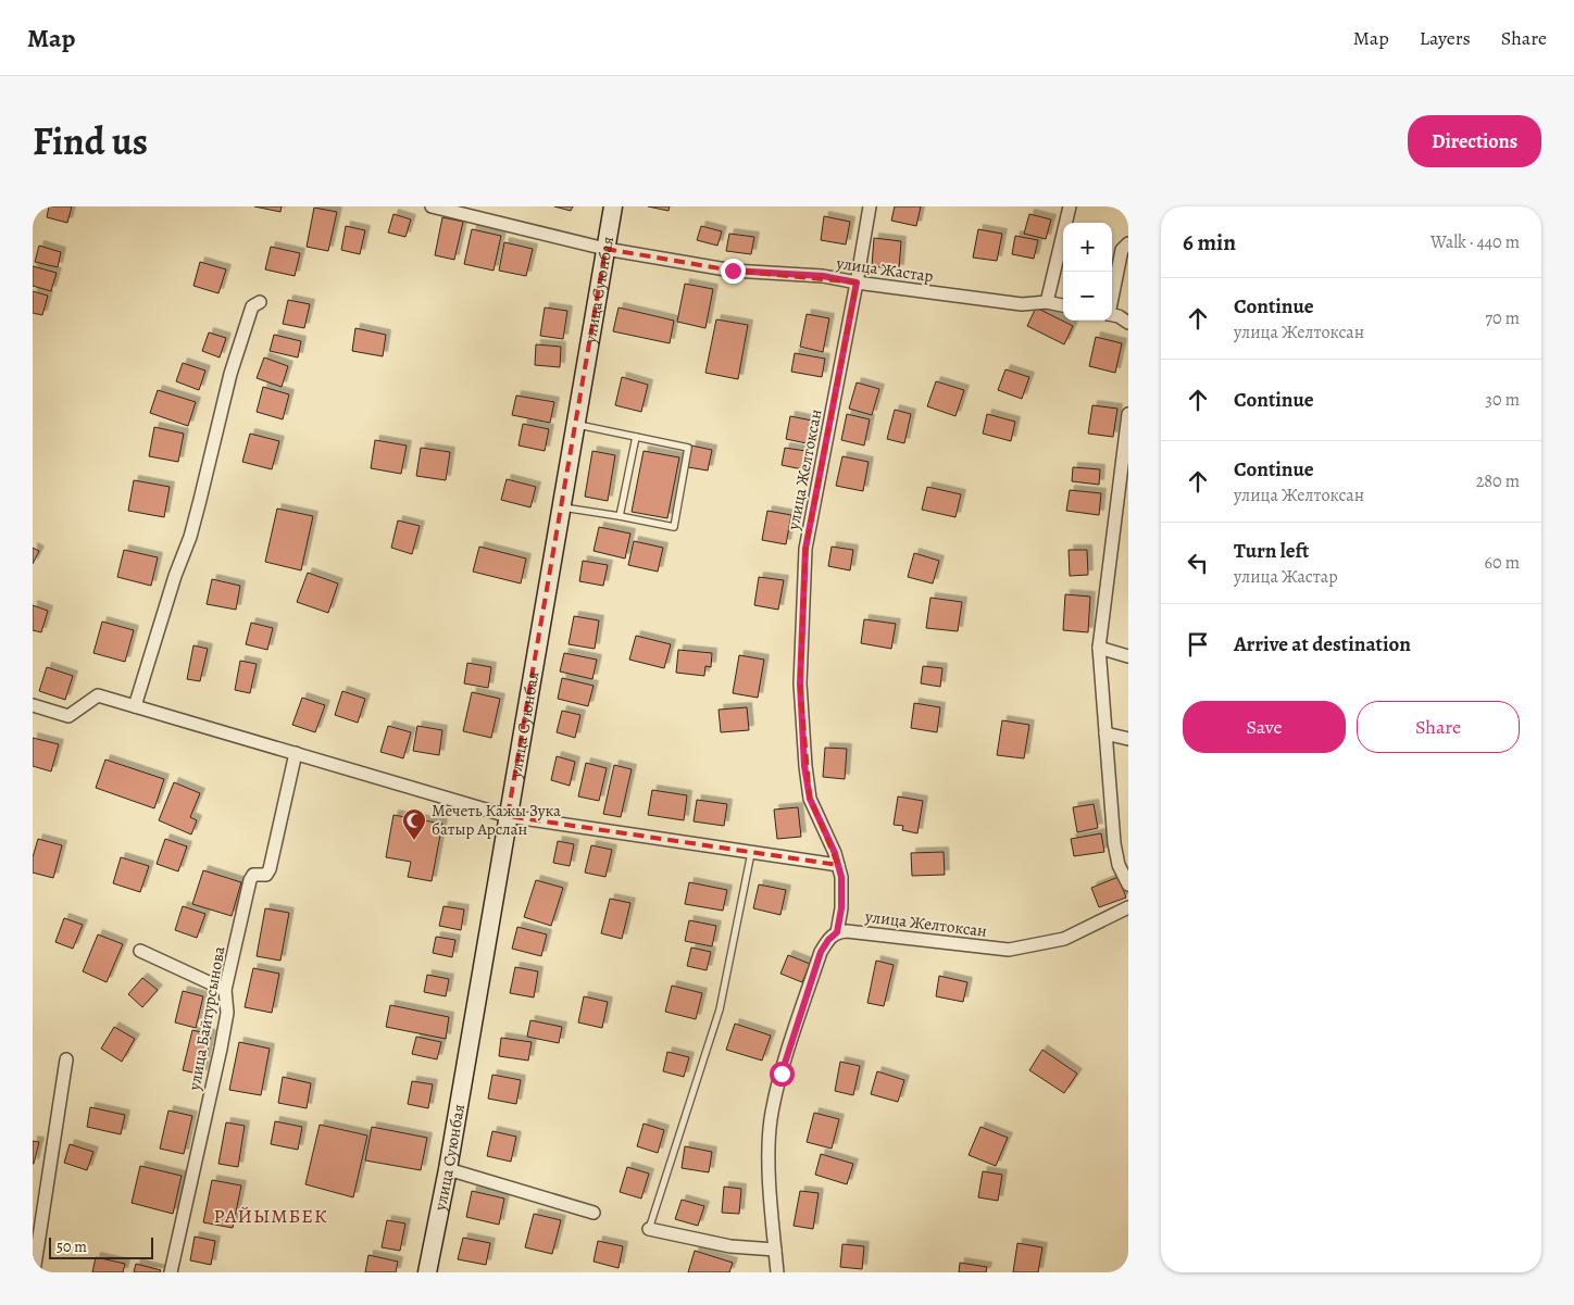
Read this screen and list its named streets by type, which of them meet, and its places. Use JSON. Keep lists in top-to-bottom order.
{
  "streets": {
    "main road": ["улица Суюнбая"],
    "street": ["улица Жастар", "улица Желтоксан", "улица Байтурсынова"]
  },
  "crossings": [
    ["улица Жастар", "улица Суюнбая"],
    ["улица Жастар", "улица Желтоксан"]
  ],
  "districts": ["РАЙЫМБЕК"],
  "places": {
    "mosque": ["Мечеть Кажы Зука батыр Арслан"]
  },
  "scale_bar": "50 m",
  "page": {
    "header": "Map",
    "nav": ["Map", "Layers", "Share"],
    "title": "Find us",
    "buttons": [
      "Directions",
      ["Save", "Share"]
    ],
    "heading": ["6 min", "Walk · 440 m"],
    "map_buttons": ["+", "−"],
    "list": [
      ["Continue", "улица Желтоксан", "70 m"],
      ["Continue", "30 m"],
      ["Continue", "улица Желтоксан", "280 m"],
      ["Turn left", "улица Жастар", "60 m"],
      "Arrive at destination"
    ],
    "scale": "50 m"
  }
}
